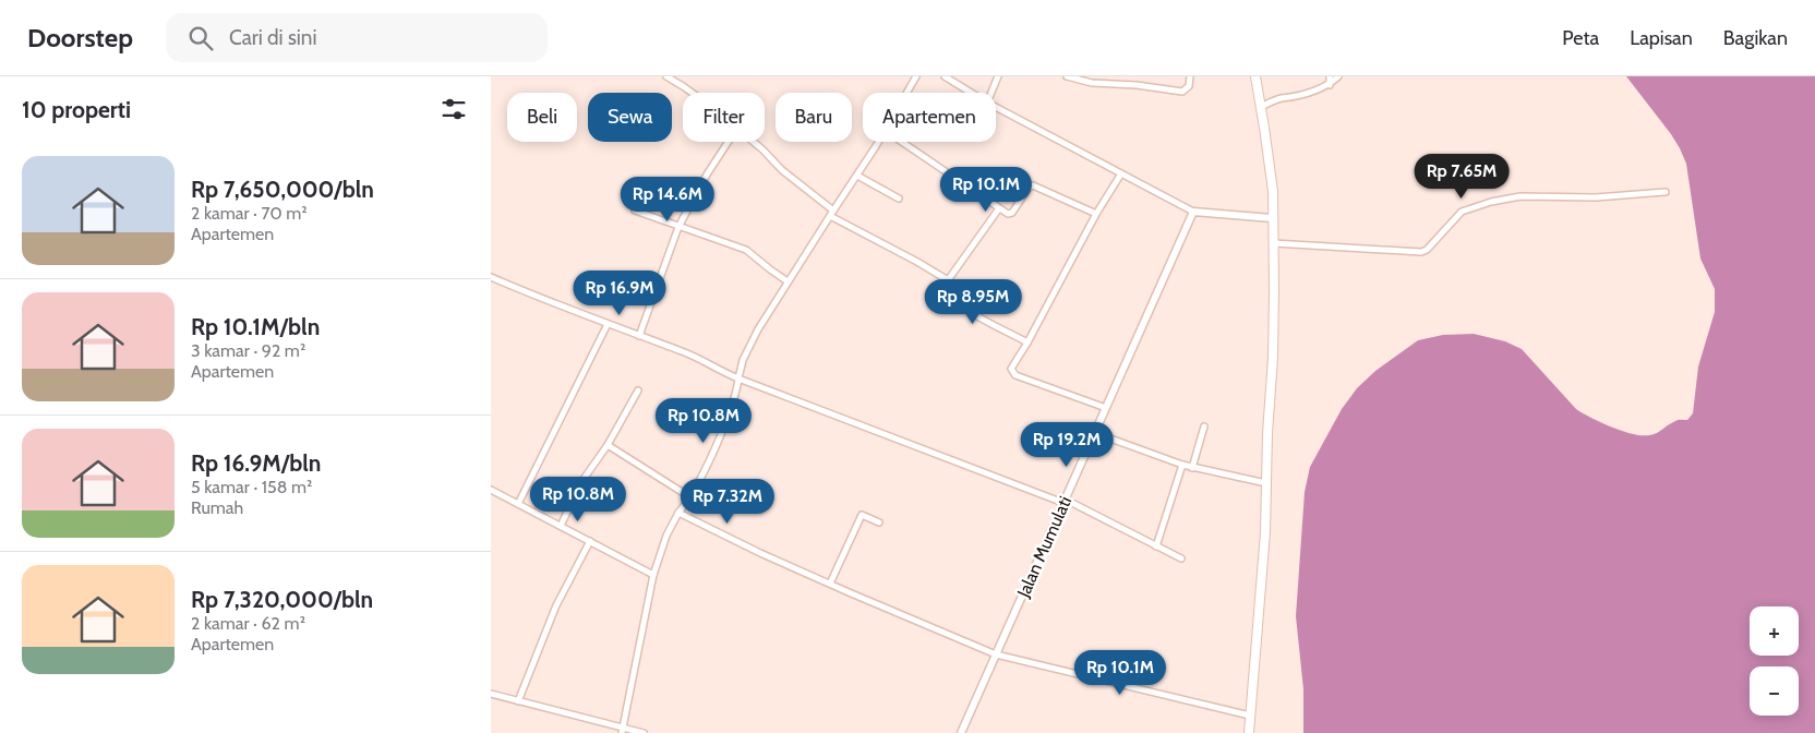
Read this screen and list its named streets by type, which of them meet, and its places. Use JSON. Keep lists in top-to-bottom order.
{
  "streets": {
    "street": ["Jalan Mumulati"]
  },
  "page": {
    "header": "Doorstep",
    "search": "Cari di sini",
    "nav": ["Peta", "Lapisan", "Bagikan"],
    "heading": "10 properti",
    "chip": [
      "Beli",
      "Sewa",
      "Filter",
      "Baru",
      "Apartemen"
    ],
    "list": [
      {
        "name": "Rp 7,650,000/bln",
        "note": "2 kamar · 70 m² · Apartemen"
      },
      {
        "name": "Rp 10.1M/bln",
        "note": "3 kamar · 92 m² · Apartemen"
      },
      {
        "name": "Rp 16.9M/bln",
        "note": "5 kamar · 158 m² · Rumah"
      },
      {
        "name": "Rp 7,320,000/bln",
        "note": "2 kamar · 62 m² · Apartemen"
      }
    ],
    "price": [
      "Rp 7.65M",
      "Rp 10.1M",
      "Rp 14.6M",
      "Rp 16.9M",
      "Rp 8.95M",
      "Rp 10.8M",
      "Rp 19.2M",
      "Rp 10.8M",
      "Rp 7.32M",
      "Rp 10.1M"
    ],
    "map_buttons": ["+", "−"]
  }
}
